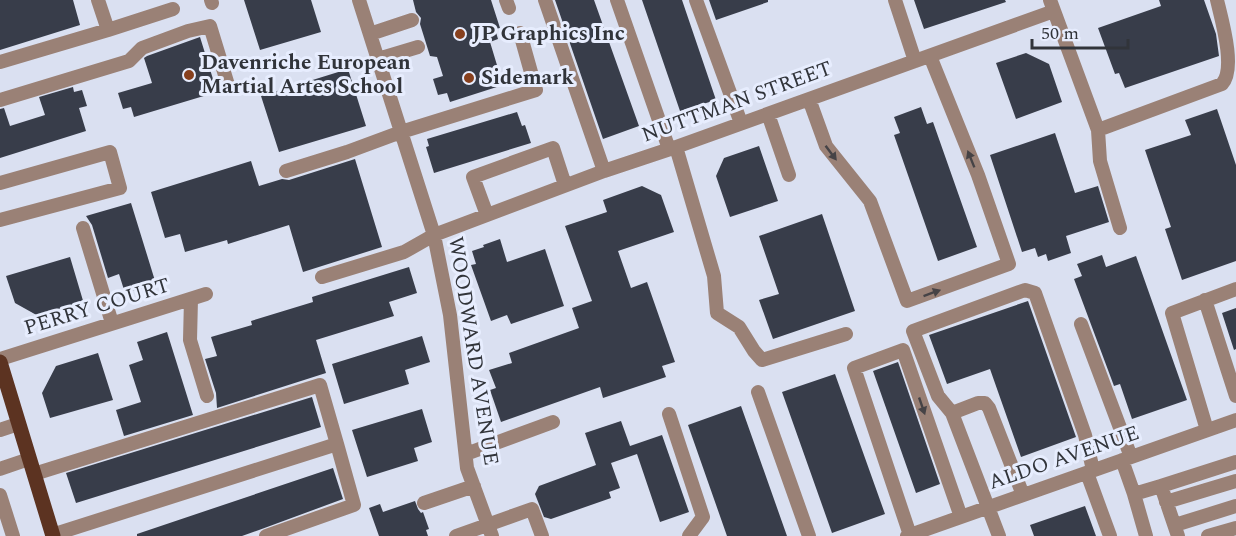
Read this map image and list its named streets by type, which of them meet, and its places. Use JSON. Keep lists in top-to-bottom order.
{
  "streets": {
    "street": [
      "NUTTMAN STREET",
      "PERRY COURT",
      "WOODWARD AVENUE",
      "ALDO AVENUE"
    ]
  },
  "crossings": [
    ["NUTTMAN STREET", "WOODWARD AVENUE"]
  ],
  "places": ["JP Graphics Inc", "Davenriche European Martial Artes School", "Sidemark"],
  "scale_bar": "50 m"
}
